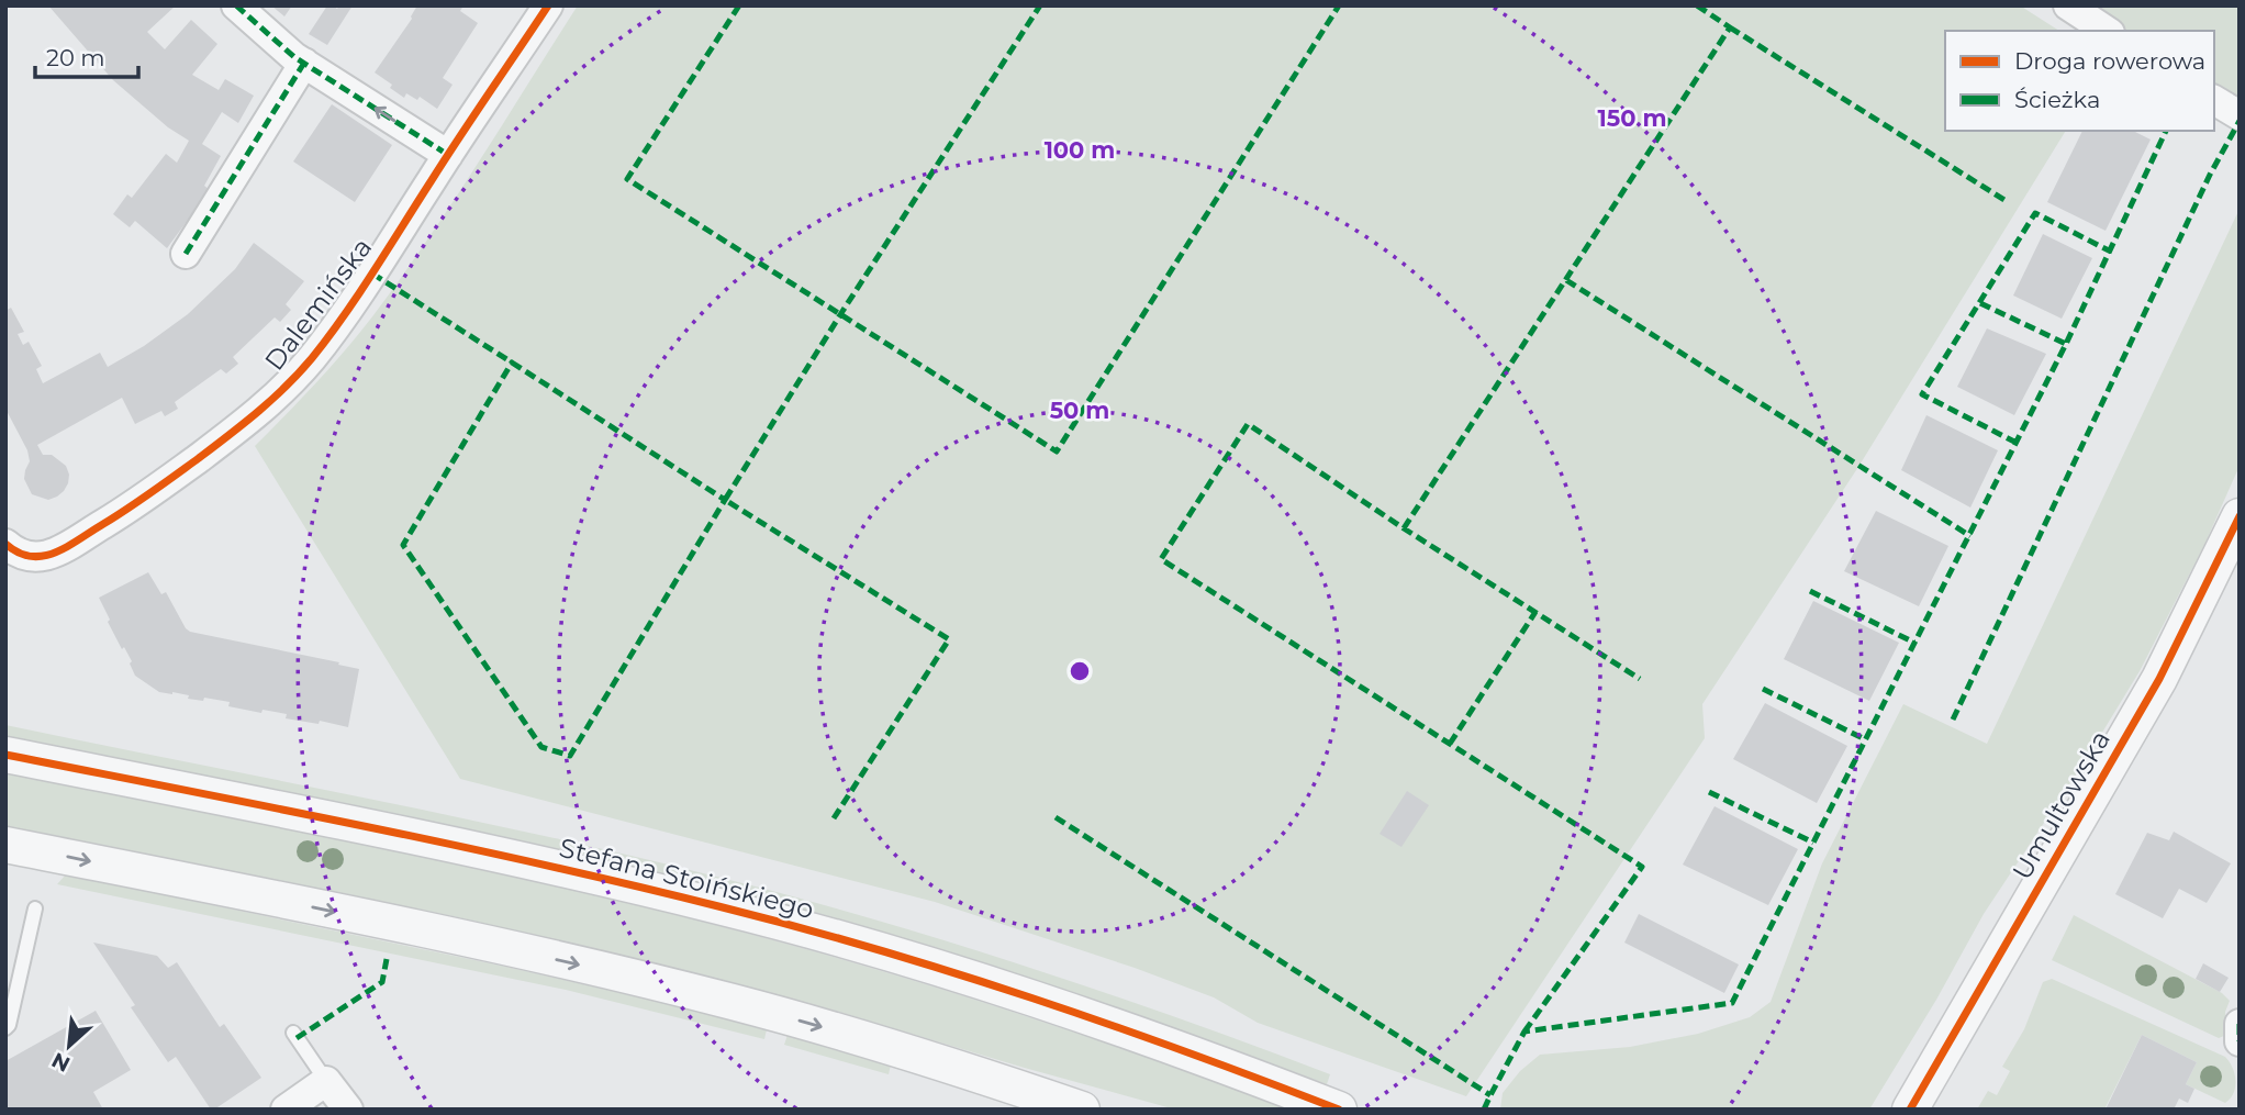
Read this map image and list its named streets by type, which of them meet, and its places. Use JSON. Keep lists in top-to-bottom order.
{
  "streets": {
    "street": ["Dalemińska", "Umultowska", "Stefana Stoińskiego"]
  },
  "legend": ["Droga rowerowa", "Ścieżka"],
  "scale_bar": "20 m",
  "north": "bottom left",
  "rings": ["150 m", "100 m", "50 m"]
}
